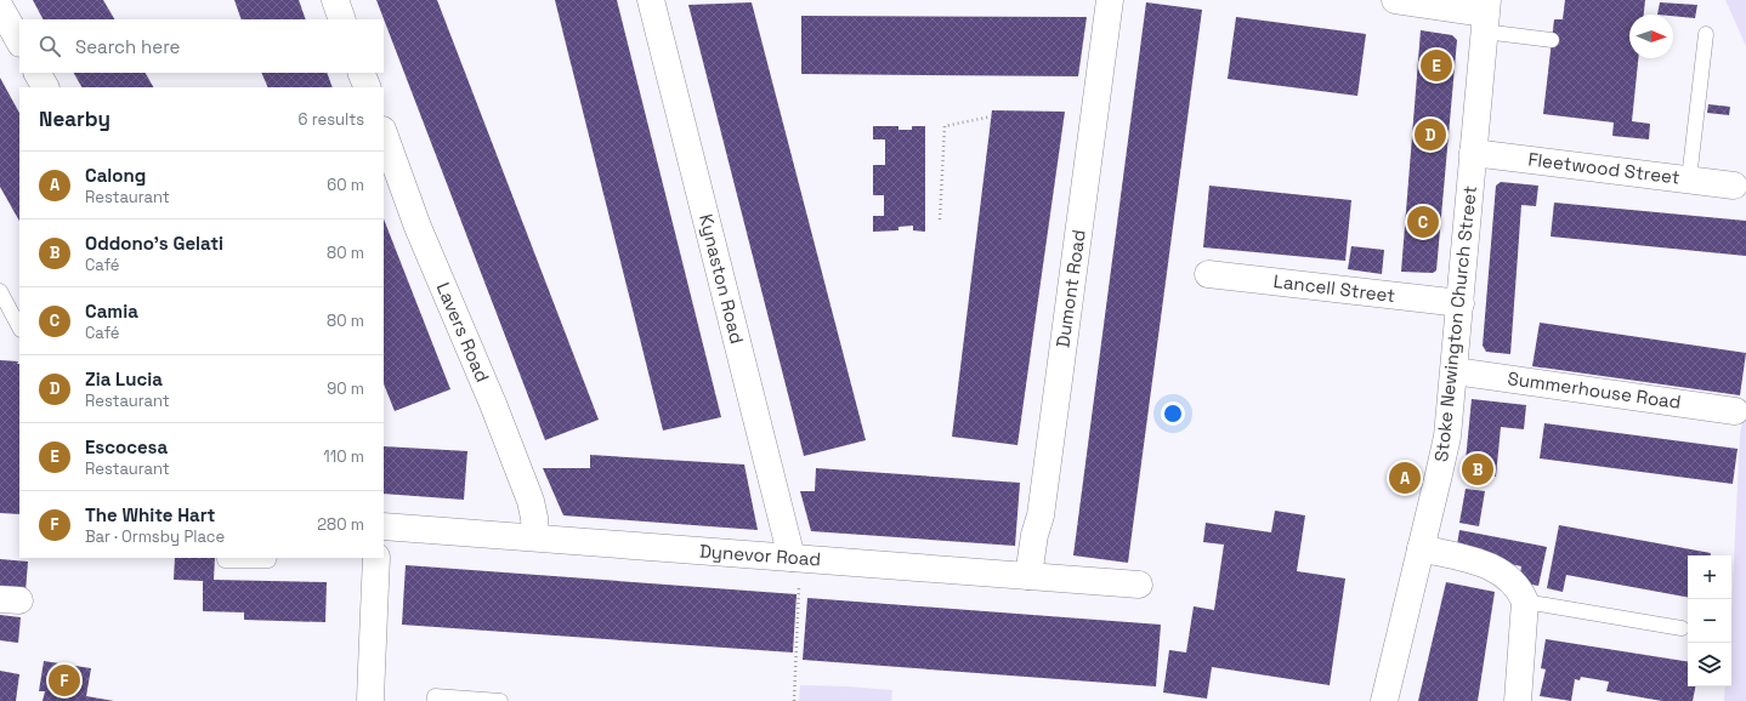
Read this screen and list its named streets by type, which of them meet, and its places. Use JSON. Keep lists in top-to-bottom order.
{
  "streets": {
    "street": [
      "Fleetwood Street",
      "Kynaston Road",
      "Dumont Road",
      "Lancell Street",
      "Stoke Newington Church Street",
      "Lavers Road",
      "Summerhouse Road",
      "Dynevor Road"
    ]
  },
  "crossings": [
    ["Fleetwood Street", "Stoke Newington Church Street"],
    ["Kynaston Road", "Dynevor Road"],
    ["Dumont Road", "Dynevor Road"],
    ["Lancell Street", "Stoke Newington Church Street"],
    ["Stoke Newington Church Street", "Summerhouse Road"],
    ["Lavers Road", "Dynevor Road"]
  ],
  "north": "right",
  "page": {
    "search": "Search here",
    "pins": [
      "E",
      "D",
      "C",
      "B",
      "A",
      "F"
    ],
    "heading": ["Nearby", "6 results"],
    "list": [
      {
        "mark": "A",
        "name": "Calong",
        "note": "Restaurant",
        "value": "60 m"
      },
      {
        "mark": "B",
        "name": "Oddono's Gelati",
        "note": "Café",
        "value": "80 m"
      },
      {
        "mark": "C",
        "name": "Camia",
        "note": "Café",
        "value": "80 m"
      },
      {
        "mark": "D",
        "name": "Zia Lucia",
        "note": "Restaurant",
        "value": "90 m"
      },
      {
        "mark": "E",
        "name": "Escocesa",
        "note": "Restaurant",
        "value": "110 m"
      },
      {
        "mark": "F",
        "name": "The White Hart",
        "note": "Bar · Ormsby Place",
        "value": "280 m"
      }
    ],
    "map_buttons": ["+", "−"]
  }
}
